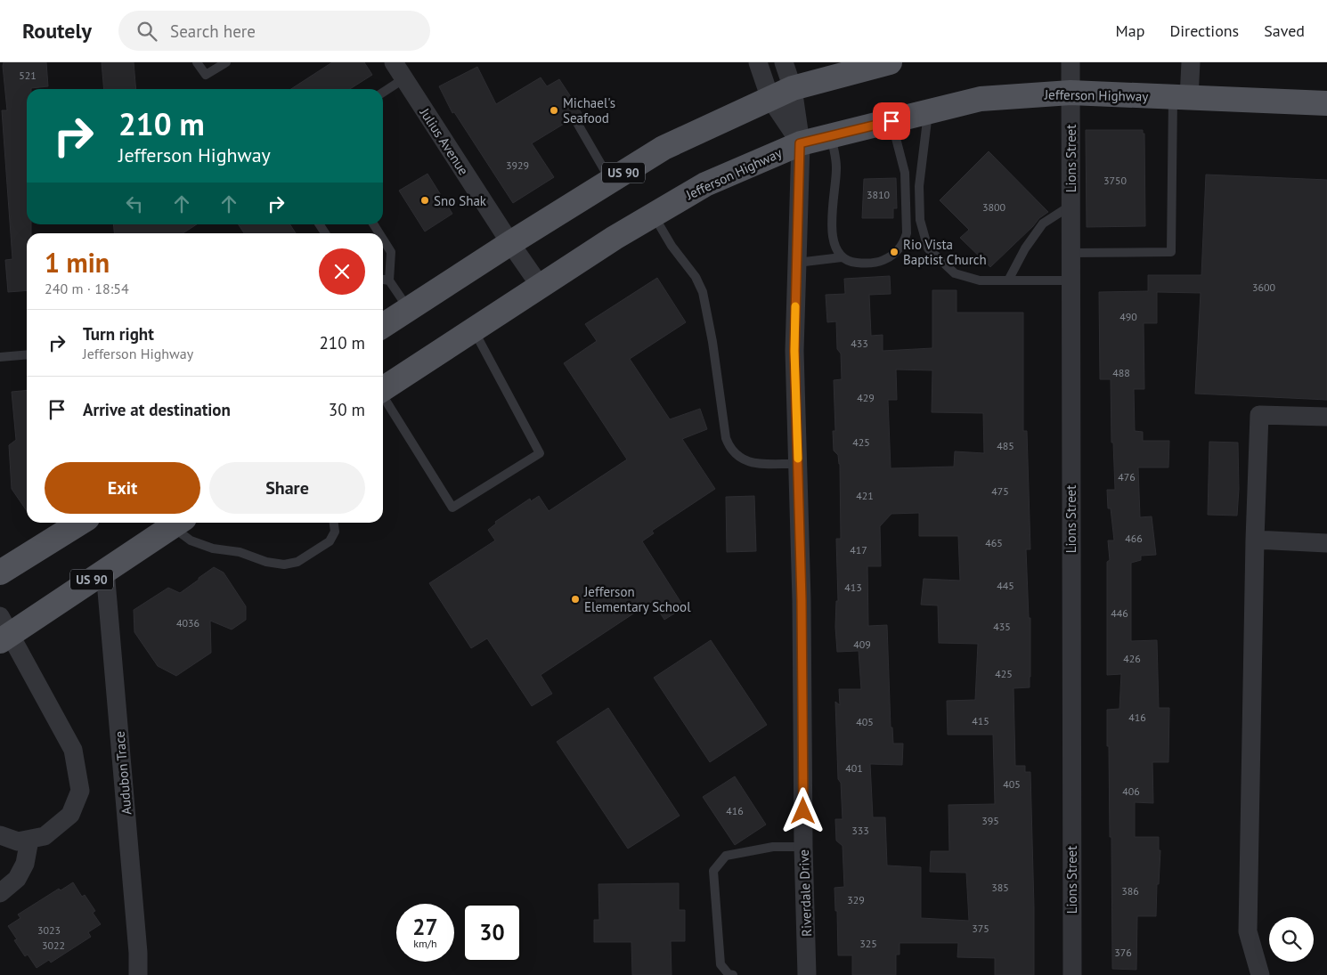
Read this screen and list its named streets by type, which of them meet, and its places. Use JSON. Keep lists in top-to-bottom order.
{
  "streets": {
    "main road": ["Jefferson Highway", "US 90"],
    "street": [
      "Julius Avenue",
      "Lions Street",
      "Audubon Trace",
      "Riverdale Drive"
    ]
  },
  "crossings": [
    ["Jefferson Highway", "Julius Avenue"],
    ["Jefferson Highway", "Lions Street"],
    ["Jefferson Highway", "Riverdale Drive"],
    ["Julius Avenue", "US 90"],
    ["US 90", "Audubon Trace"],
    ["US 90", "Riverdale Drive"]
  ],
  "places": [
    "Michael's Seafood",
    "Sno Shak",
    "Rio Vista Baptist Church",
    "Jefferson Elementary School"
  ],
  "house_numbers": [
    "521",
    "3929",
    "3750",
    "3810",
    "3800",
    "3600",
    "490",
    "433",
    "488",
    "429",
    "425",
    "485",
    "476",
    "475",
    "421",
    "466",
    "465",
    "417",
    "445",
    "413",
    "446",
    "4036",
    "435",
    "409",
    "426",
    "425",
    "416",
    "415",
    "405",
    "401",
    "405",
    "406",
    "416",
    "395",
    "333",
    "385",
    "386",
    "329",
    "375",
    "3023",
    "325",
    "3022",
    "376"
  ],
  "page": {
    "header": "Routely",
    "search": "Search here",
    "nav": ["Map", "Directions", "Saved"],
    "turn": ["210 m", "Jefferson Highway"],
    "heading": ["1 min", "240 m · 18:54"],
    "list": [
      {
        "name": "Turn right",
        "note": "Jefferson Highway",
        "value": "210 m"
      },
      {
        "name": "Arrive at destination",
        "value": "30 m"
      }
    ],
    "buttons": ["Exit", "Share"],
    "speed": "27 km/h",
    "limit": "30"
  }
}
